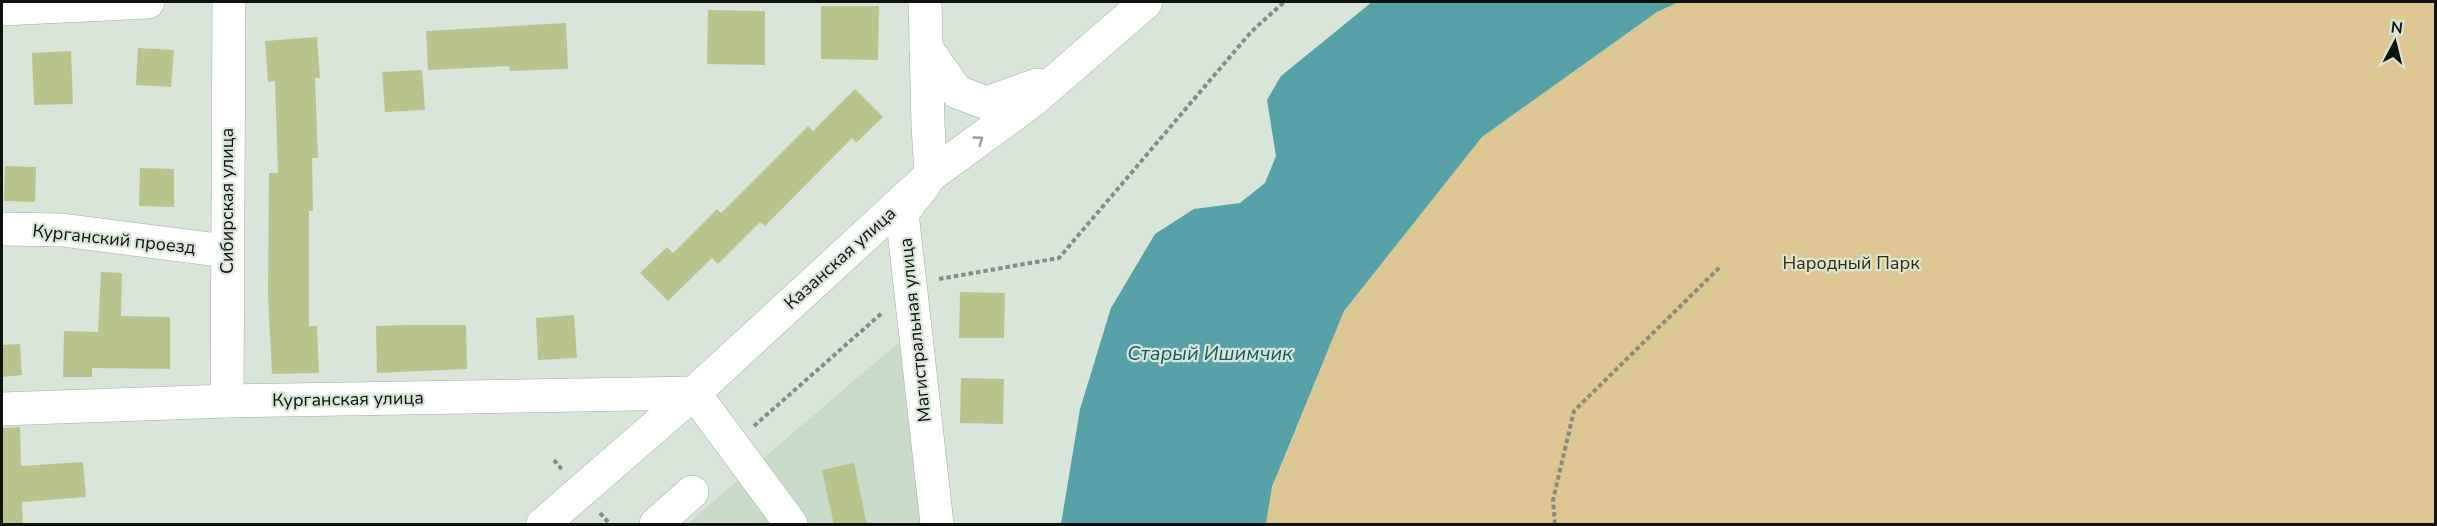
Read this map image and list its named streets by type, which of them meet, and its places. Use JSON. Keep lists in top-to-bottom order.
{
  "streets": {
    "main road": [
      "Сибирская улица",
      "Курганский проезд",
      "Казанская улица",
      "Магистральная улица",
      "Курганская улица"
    ]
  },
  "crossings": [
    ["Сибирская улица", "Курганский проезд"],
    ["Сибирская улица", "Курганская улица"],
    ["Казанская улица", "Магистральная улица"],
    ["Казанская улица", "Курганская улица"]
  ],
  "water": ["Старый Ишимчик"],
  "parks": ["Народный Парк"],
  "north": "top"
}
